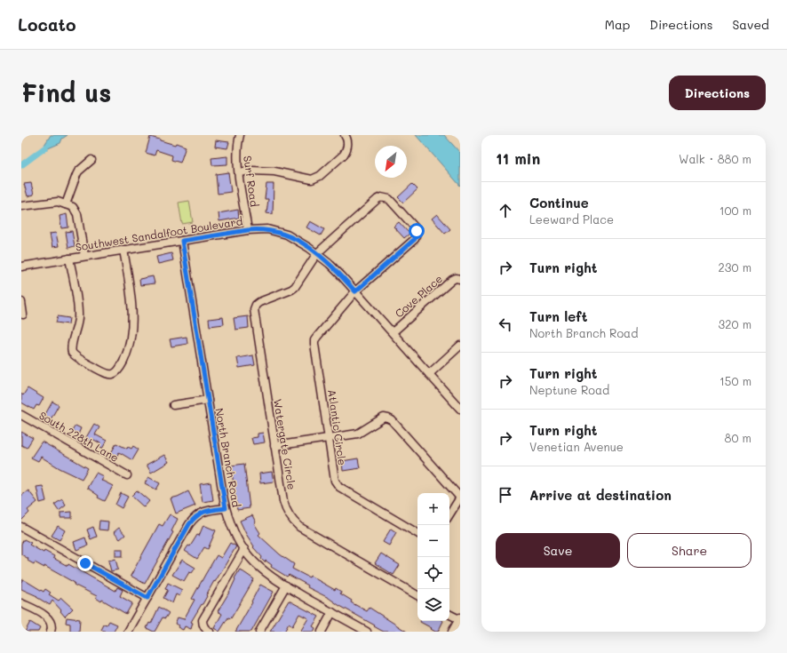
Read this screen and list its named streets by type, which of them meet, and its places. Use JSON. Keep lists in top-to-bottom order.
{
  "streets": {
    "street": [
      "Surf Road",
      "Southwest Sandalfoot Boulevard",
      "Cove Place",
      "Atlantic Circle",
      "South 228th Lane",
      "Watergate Circle",
      "North Branch Road"
    ]
  },
  "crossings": [
    ["Surf Road", "Southwest Sandalfoot Boulevard"],
    ["Southwest Sandalfoot Boulevard", "Cove Place"],
    ["Southwest Sandalfoot Boulevard", "Atlantic Circle"],
    ["Southwest Sandalfoot Boulevard", "Watergate Circle"],
    ["Southwest Sandalfoot Boulevard", "North Branch Road"],
    ["Atlantic Circle", "Watergate Circle"]
  ],
  "north": "bottom left",
  "page": {
    "header": "Locato",
    "nav": ["Map", "Directions", "Saved"],
    "buttons": [
      "Directions",
      ["Save", "Share"]
    ],
    "title": "Find us",
    "heading": ["11 min", "Walk · 880 m"],
    "list": [
      ["Continue", "Leeward Place", "100 m"],
      ["Turn right", "230 m"],
      ["Turn left", "North Branch Road", "320 m"],
      ["Turn right", "Neptune Road", "150 m"],
      ["Turn right", "Venetian Avenue", "80 m"],
      "Arrive at destination"
    ],
    "map_buttons": ["+", "−"]
  }
}
